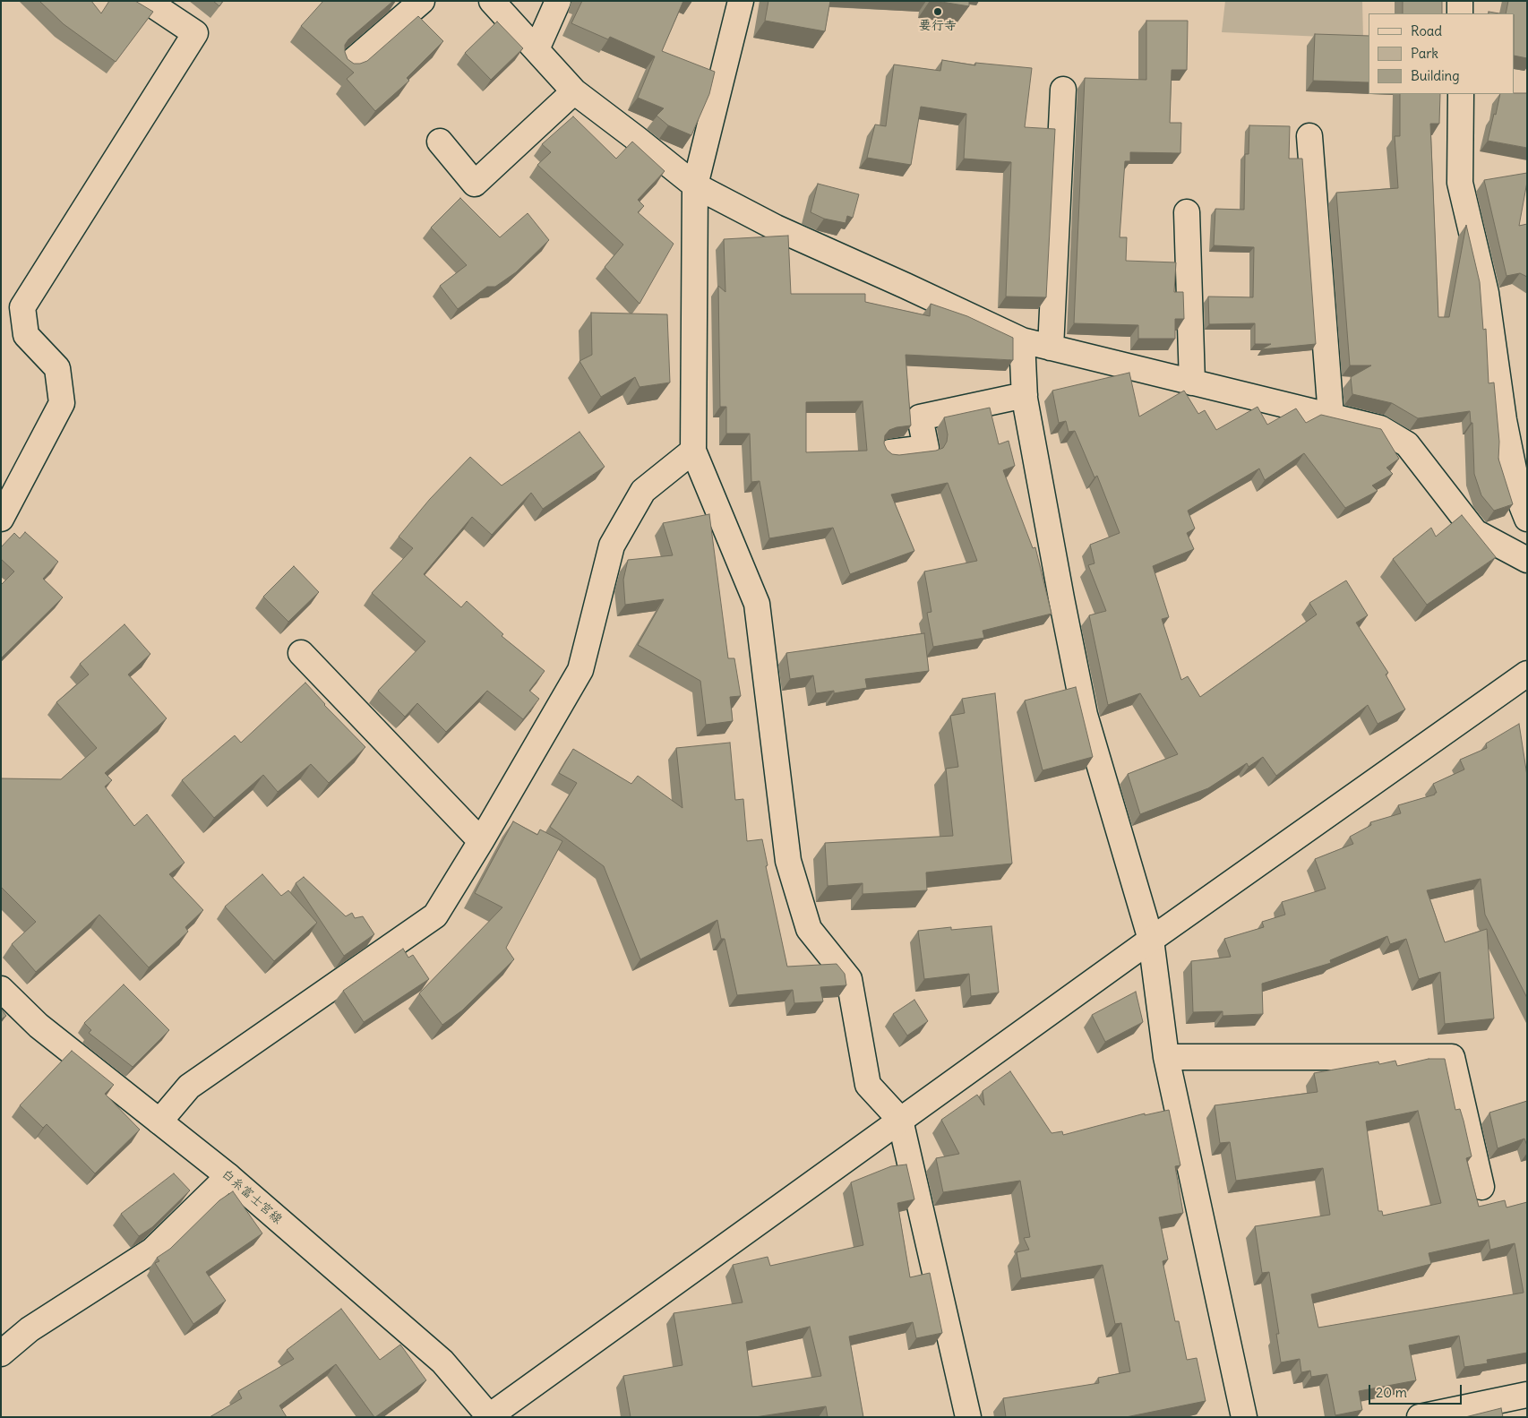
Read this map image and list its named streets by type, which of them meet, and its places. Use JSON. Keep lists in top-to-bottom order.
{
  "streets": {
    "street": ["白糸富士宮線"]
  },
  "places": ["要行寺"],
  "legend": ["Road", "Park", "Building"],
  "scale_bar": "20 m"
}
